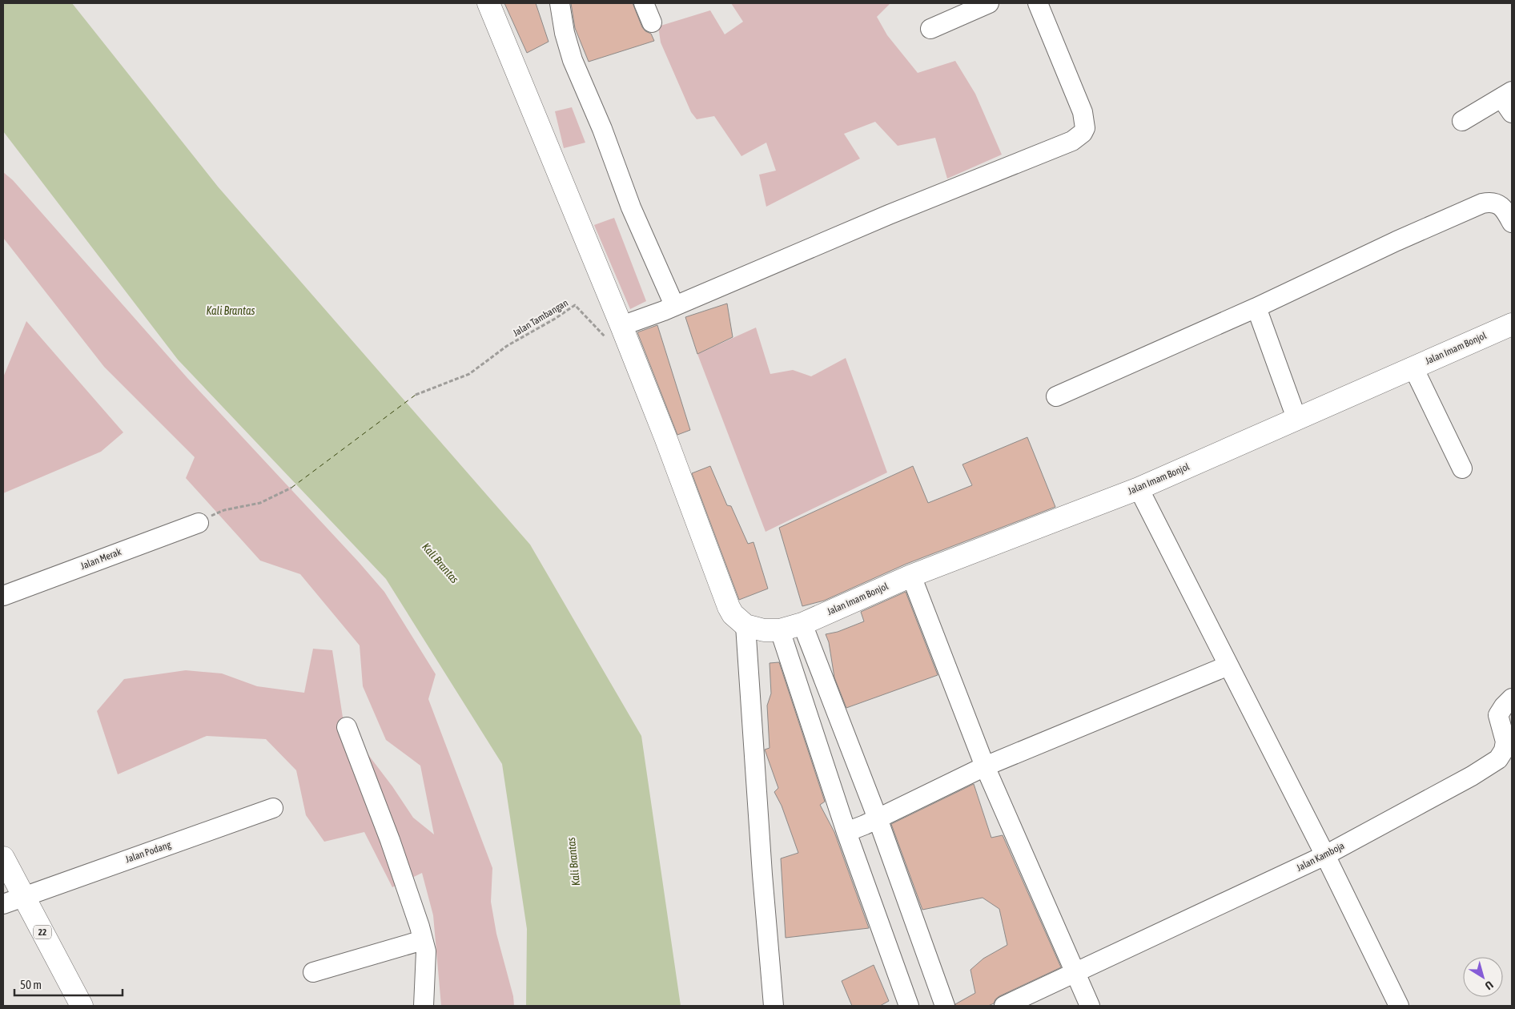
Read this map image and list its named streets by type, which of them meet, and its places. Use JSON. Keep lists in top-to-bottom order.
{
  "streets": {
    "main road": ["Jalan Imam Bonjol", "22"],
    "street": ["Jalan Merak", "Jalan Podang", "Jalan Kamboja"],
    "path": ["Jalan Tambangan"]
  },
  "crossings": [
    ["Jalan Podang", "22"]
  ],
  "water": ["Kali Brantas"],
  "scale_bar": "50 m",
  "north": "bottom right"
}
